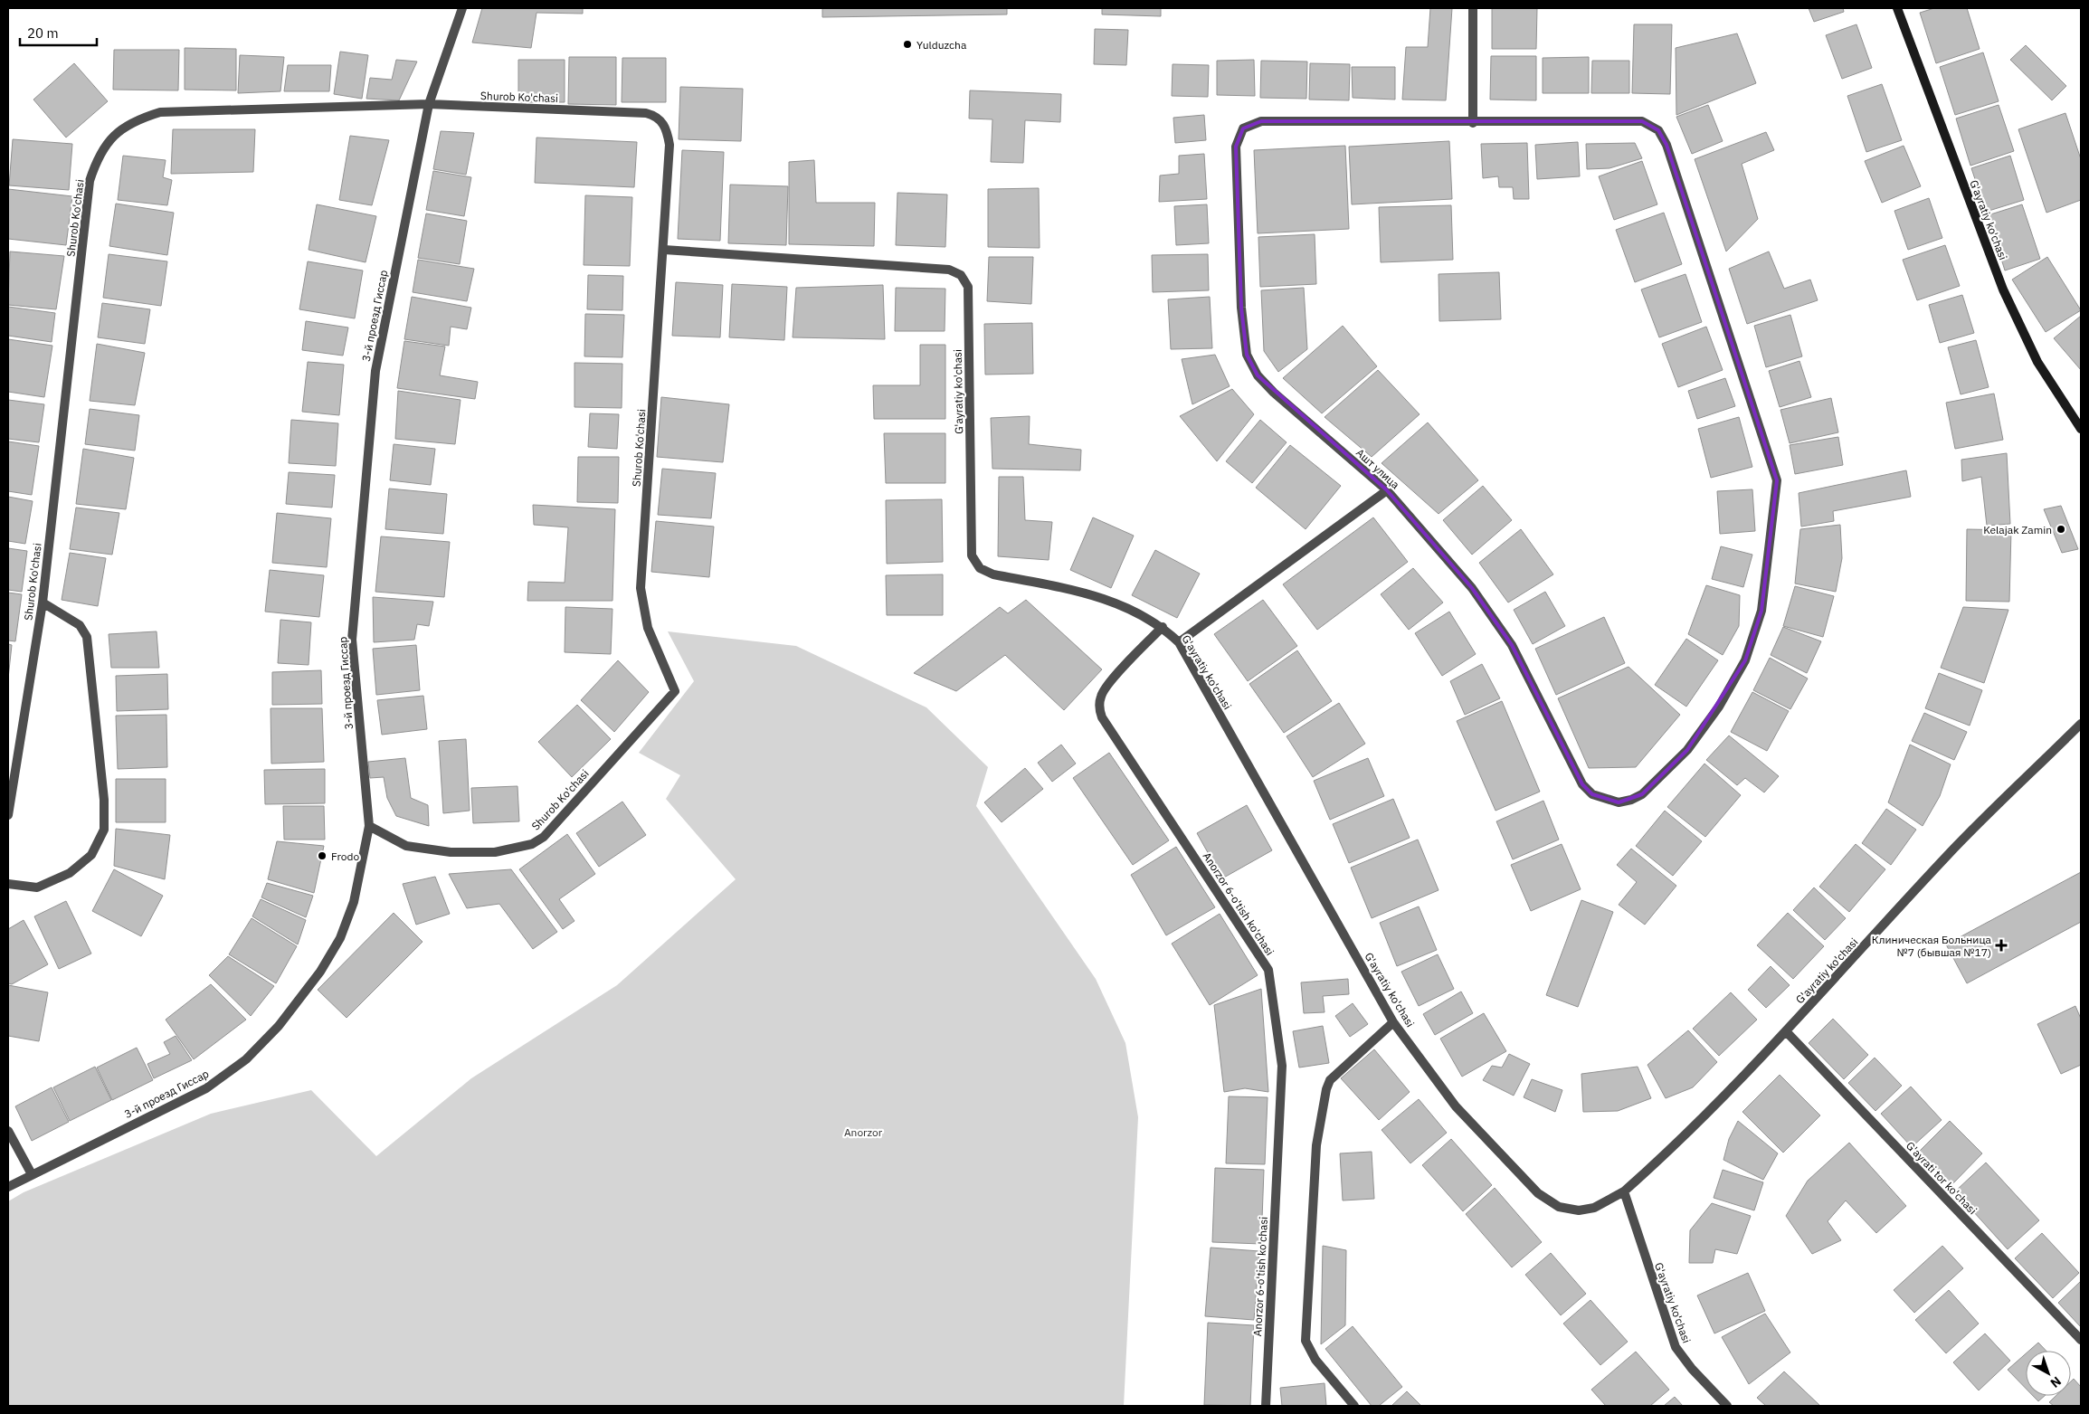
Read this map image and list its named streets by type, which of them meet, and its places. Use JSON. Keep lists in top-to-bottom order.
{
  "streets": {
    "main road": ["G'ayratiy ko'chasi"],
    "street": [
      "Shurob Ko'chasi",
      "3-й проезд Гиссар",
      "Ашт улица",
      "Anorzor 6-o'tish ko'chasi",
      "G'ayrati tor ko'chasi"
    ]
  },
  "crossings": [
    ["Shurob Ko'chasi", "G'ayratiy ko'chasi"],
    ["Shurob Ko'chasi", "3-й проезд Гиссар"],
    ["G'ayratiy ko'chasi", "Anorzor 6-o'tish ko'chasi"],
    ["G'ayratiy ko'chasi", "G'ayrati tor ko'chasi"]
  ],
  "parks": ["Anorzor"],
  "places": {
    "other": ["Yulduzcha", "Kelajak Zamin", "Frodo"],
    "health": ["Клиническая Больница №7 (бывшая №17)"]
  },
  "scale_bar": "20 m",
  "north": "bottom right"
}
